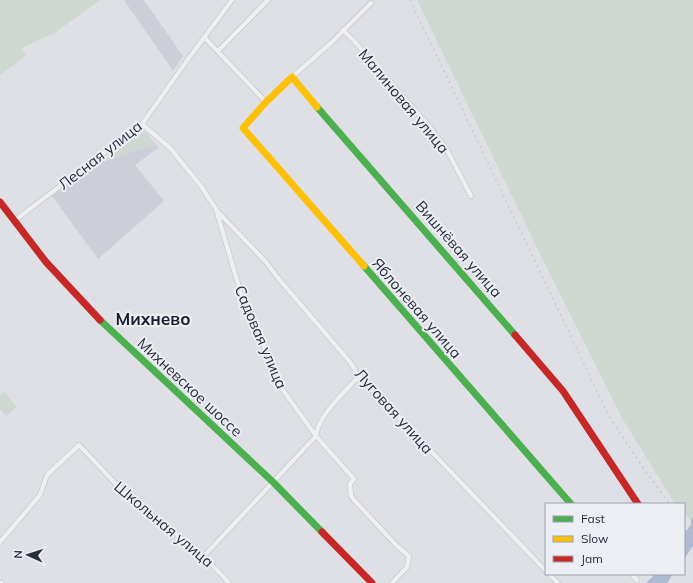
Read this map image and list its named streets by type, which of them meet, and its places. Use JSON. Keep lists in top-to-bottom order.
{
  "streets": {
    "street": [
      "Малиновая улица",
      "Лесная улица",
      "Вишнёвая улица",
      "Яблоневая улица",
      "Садовая улица",
      "Михневское шоссе",
      "Луговая улица",
      "Школьная улица"
    ]
  },
  "crossings": [
    ["Лесная улица", "Садовая улица"],
    ["Лесная улица", "Михневское шоссе"],
    ["Садовая улица", "Луговая улица"]
  ],
  "districts": ["Михнево"],
  "legend": ["Fast", "Slow", "Jam"],
  "north": "left"
}
